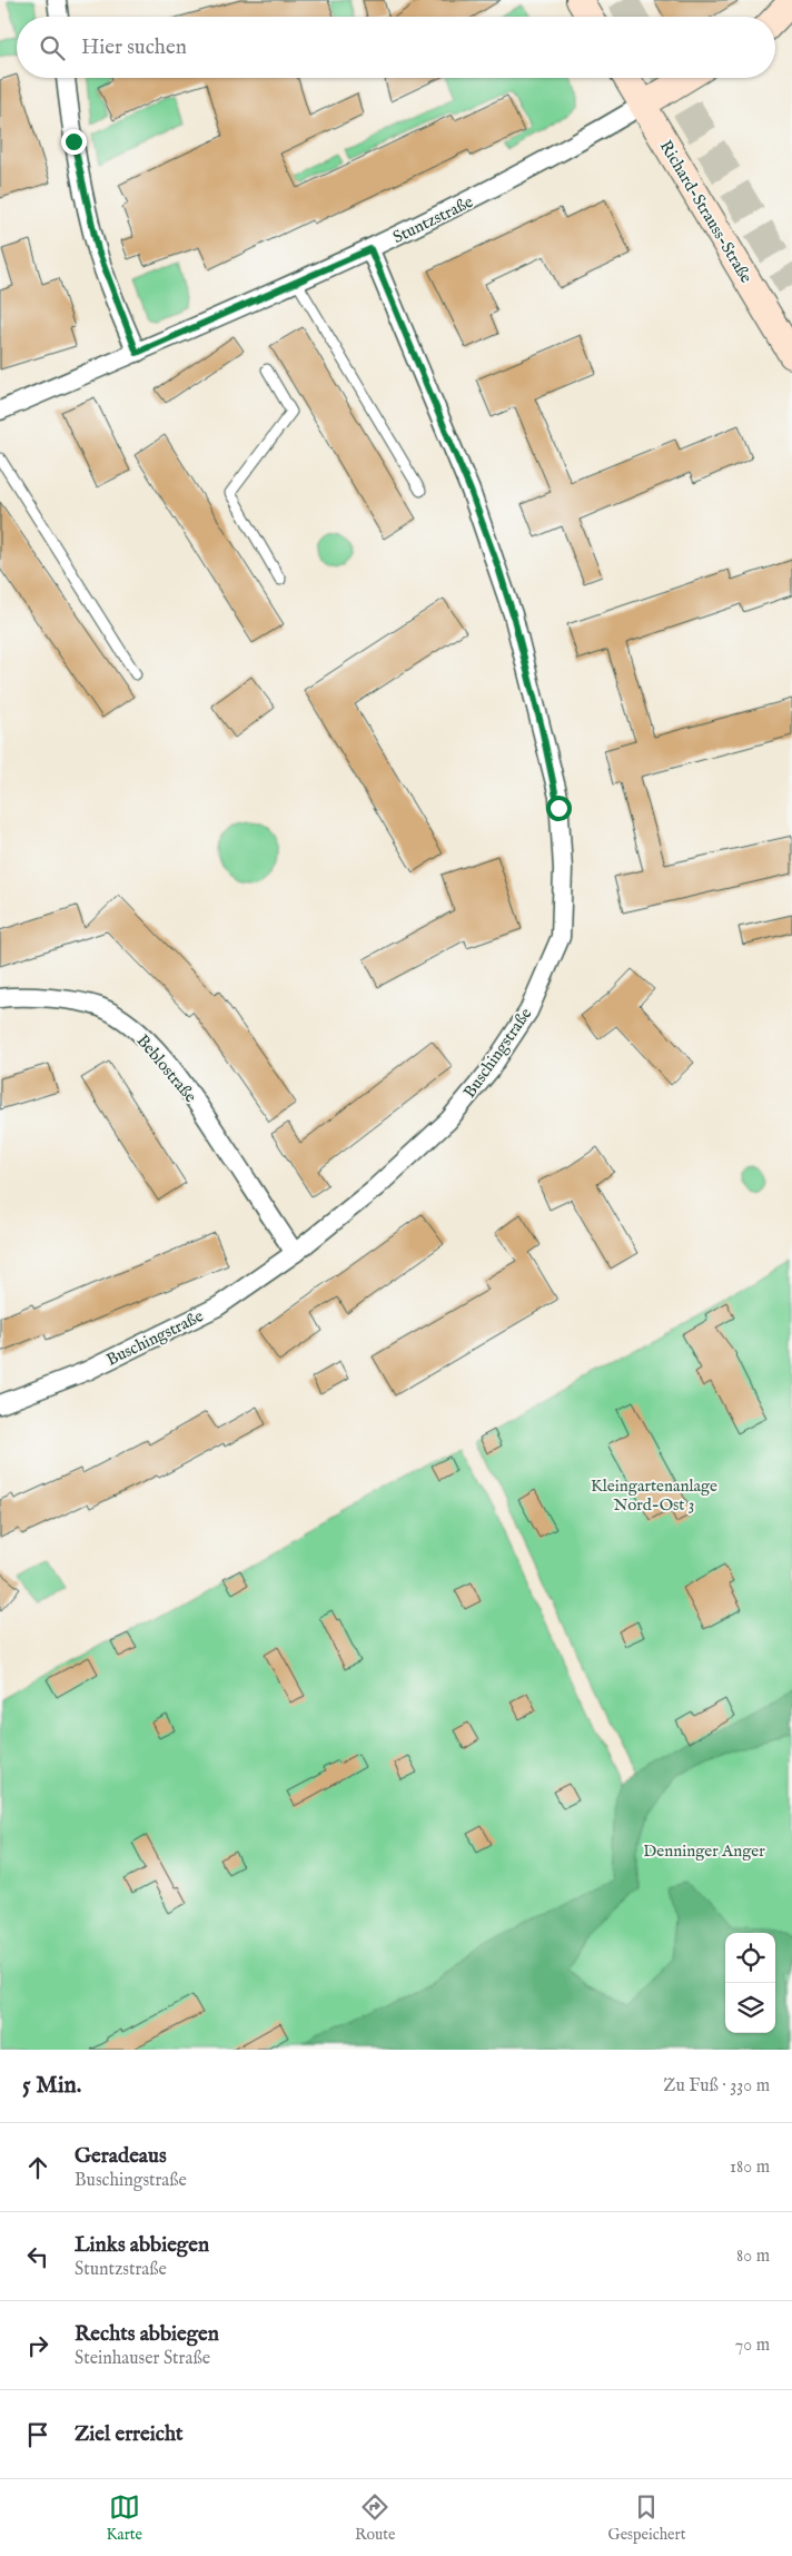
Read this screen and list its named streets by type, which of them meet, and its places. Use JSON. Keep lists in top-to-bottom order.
{
  "streets": {
    "main road": ["Richard-Strauss-Straße"],
    "street": ["Stuntzstraße", "Buschingstraße", "Beblostraße"]
  },
  "crossings": [
    ["Richard-Strauss-Straße", "Stuntzstraße"],
    ["Stuntzstraße", "Buschingstraße"],
    ["Buschingstraße", "Beblostraße"]
  ],
  "parks": ["Kleingartenanlage Nord-Ost 3", "Denninger Anger"],
  "page": {
    "search": "Hier suchen",
    "heading": ["5 Min.", "Zu Fuß · 330 m"],
    "list": [
      ["Geradeaus", "Buschingstraße", "180 m"],
      ["Links abbiegen", "Stuntzstraße", "80 m"],
      ["Rechts abbiegen", "Steinhauser Straße", "70 m"],
      "Ziel erreicht"
    ],
    "nav": ["Karte", "Route", "Gespeichert"]
  }
}
